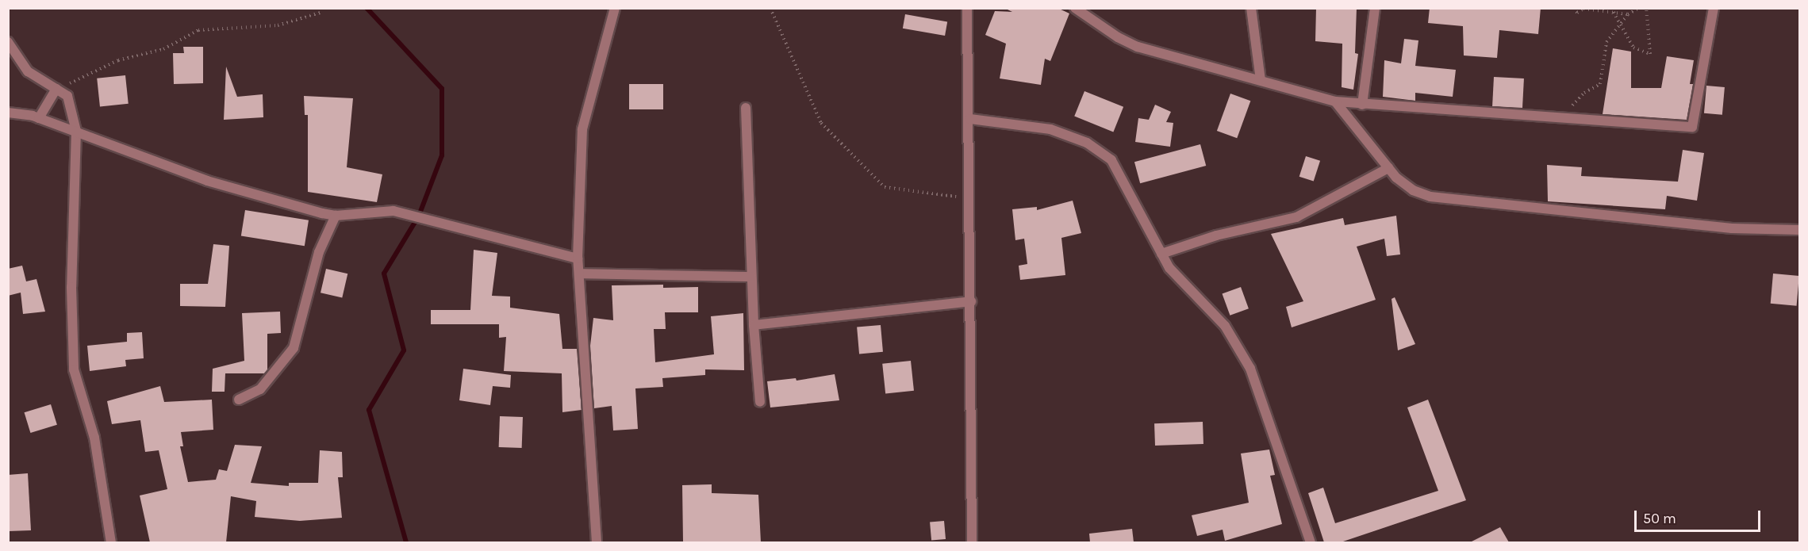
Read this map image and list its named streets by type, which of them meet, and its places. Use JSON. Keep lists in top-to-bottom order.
{
  "scale_bar": "50 m"
}
